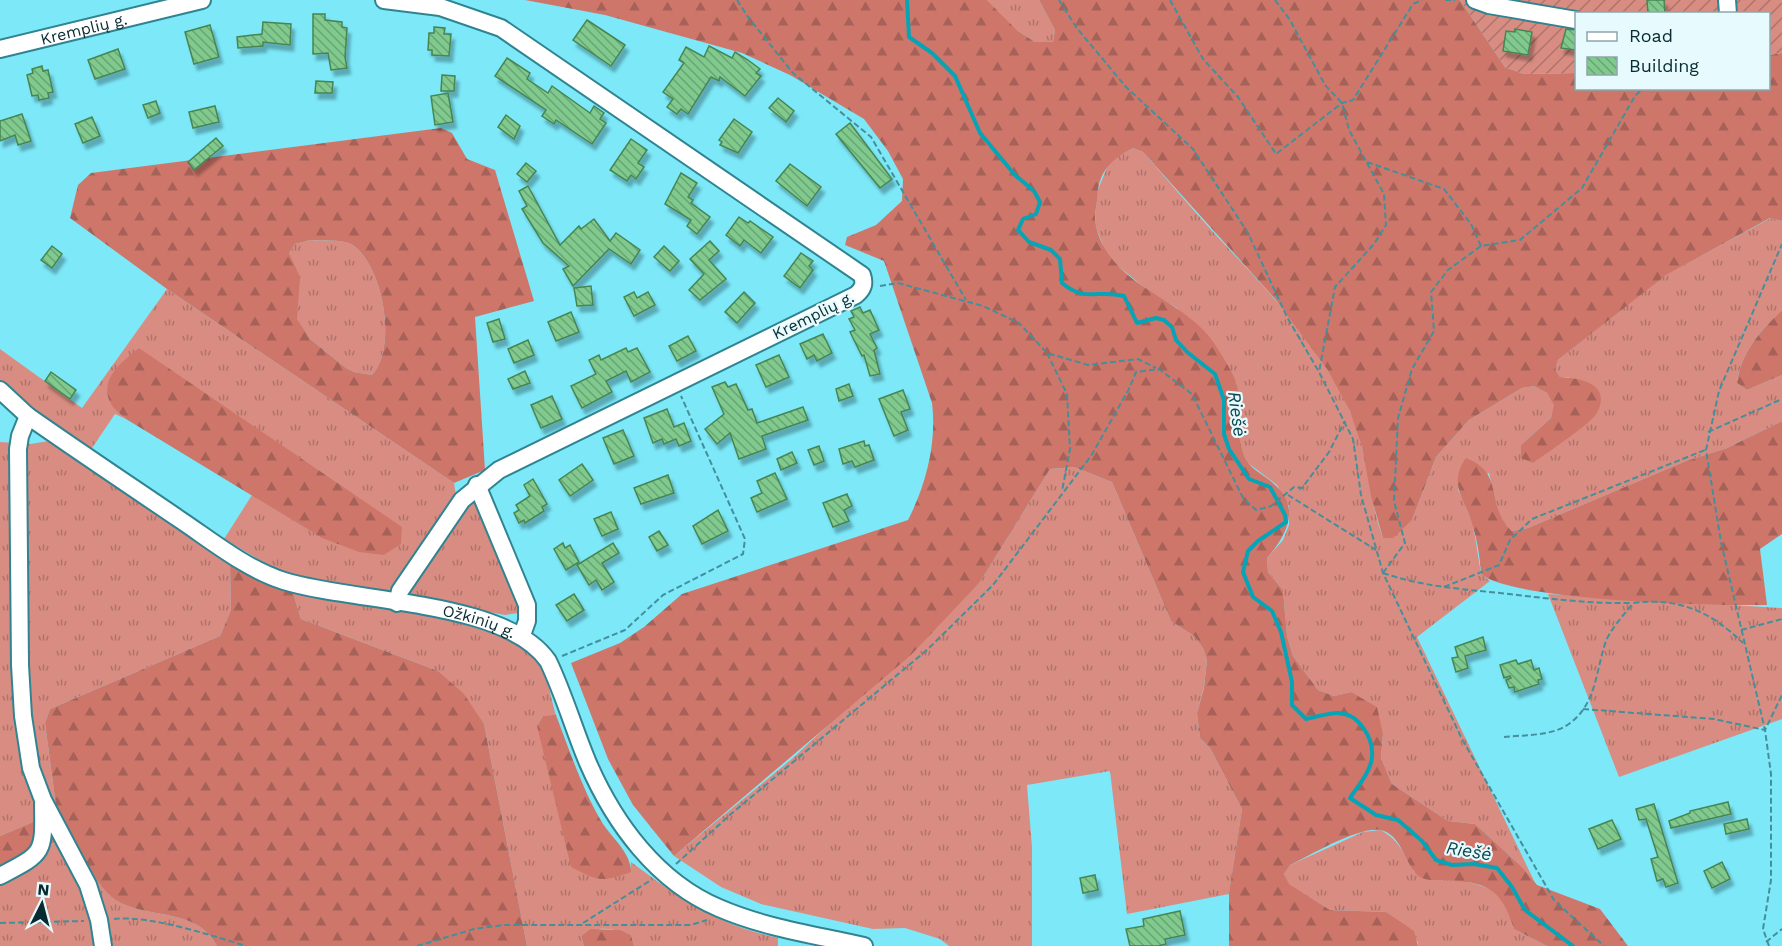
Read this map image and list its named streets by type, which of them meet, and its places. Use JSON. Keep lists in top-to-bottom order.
{
  "streets": {
    "street": ["Kremplių g.", "Ožkinių g."]
  },
  "crossings": [
    ["Kremplių g.", "Ožkinių g."]
  ],
  "water": ["Riešė"],
  "legend": ["Road", "Building"],
  "north": "top"
}
